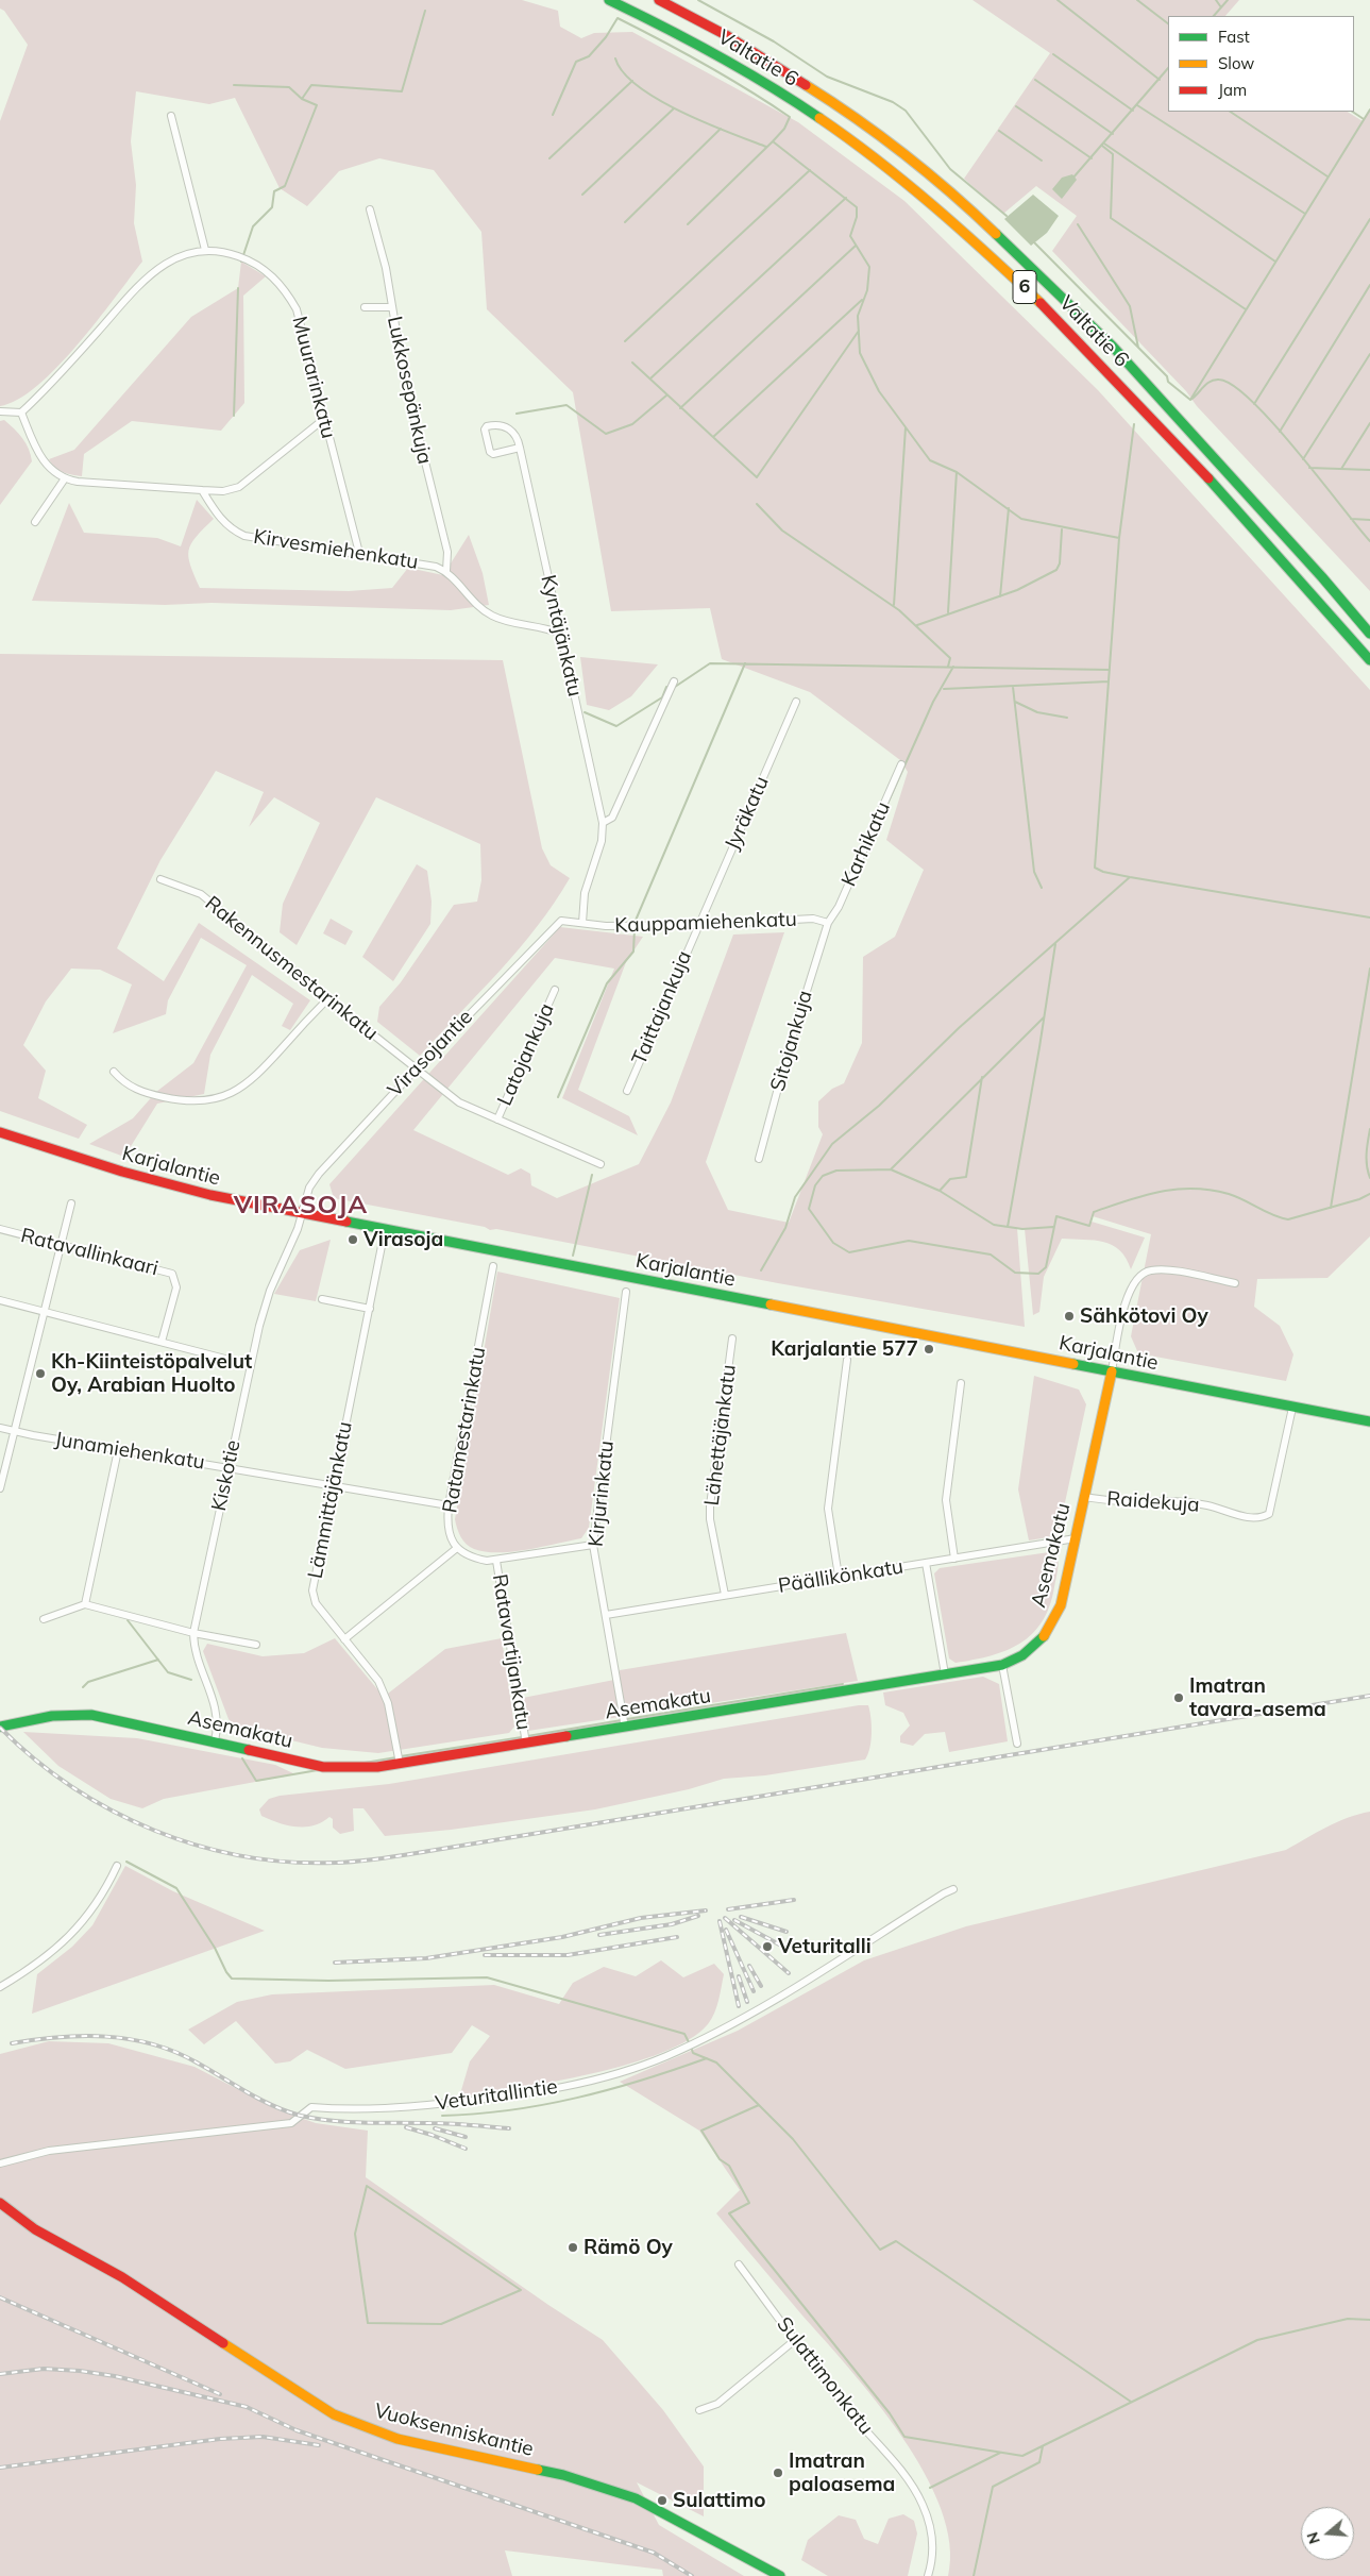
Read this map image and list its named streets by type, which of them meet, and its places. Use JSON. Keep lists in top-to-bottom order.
{
  "streets": {
    "main road": [
      "Valtatie 6",
      "6",
      "Karjalantie",
      "Asemakatu",
      "Vuoksenniskantie"
    ],
    "street": [
      "Muurarinkatu",
      "Lukkosepänkuja",
      "Kirvesmiehenkatu",
      "Kyntäjänkatu",
      "Jyräkatu",
      "Karhikatu",
      "Kauppamiehenkatu",
      "Rakennusmestarinkatu",
      "Taittajankuja",
      "Sitojankuja",
      "Virasojantie",
      "Latojankuja",
      "Ratavallinkaari",
      "Ratamestarinkatu",
      "Lähettäjänkatu",
      "Junamiehenkatu",
      "Kiskotie",
      "Kirjurinkatu",
      "Lämmittäjänkatu",
      "Raidekuja",
      "Päällikönkatu",
      "Ratavartijankatu",
      "Veturitallintie",
      "Sulattimonkatu"
    ]
  },
  "crossings": [
    ["Muurarinkatu", "Kirvesmiehenkatu"],
    ["Lukkosepänkuja", "Kirvesmiehenkatu"],
    ["Kirvesmiehenkatu", "Kyntäjänkatu"],
    ["Jyräkatu", "Kauppamiehenkatu"],
    ["Jyräkatu", "Taittajankuja"],
    ["Karhikatu", "Kauppamiehenkatu"],
    ["Karhikatu", "Sitojankuja"],
    ["Kauppamiehenkatu", "Taittajankuja"],
    ["Kauppamiehenkatu", "Sitojankuja"],
    ["Kauppamiehenkatu", "Virasojantie"],
    ["Rakennusmestarinkatu", "Virasojantie"],
    ["Rakennusmestarinkatu", "Latojankuja"],
    ["Virasojantie", "Karjalantie"],
    ["Virasojantie", "Kiskotie"],
    ["Karjalantie", "Kiskotie"],
    ["Karjalantie", "Raidekuja"],
    ["Karjalantie", "Asemakatu"],
    ["Ratamestarinkatu", "Junamiehenkatu"],
    ["Lähettäjänkatu", "Päällikönkatu"],
    ["Junamiehenkatu", "Kiskotie"],
    ["Junamiehenkatu", "Lämmittäjänkatu"],
    ["Kiskotie", "Asemakatu"],
    ["Kirjurinkatu", "Asemakatu"],
    ["Kirjurinkatu", "Päällikönkatu"],
    ["Lämmittäjänkatu", "Asemakatu"],
    ["Raidekuja", "Asemakatu"],
    ["Asemakatu", "Päällikönkatu"],
    ["Asemakatu", "Ratavartijankatu"]
  ],
  "districts": ["VIRASOJA"],
  "places": [
    "Virasoja",
    "Sähkötovi Oy",
    "Karjalantie 577",
    "Kh-Kiinteistöpalvelut Oy, Arabian Huolto",
    "Imatran tavara-asema",
    "Veturitalli",
    "Rämö Oy",
    "Imatran paloasema",
    "Sulattimo"
  ],
  "legend": ["Fast", "Slow", "Jam"],
  "north": "left"
}
